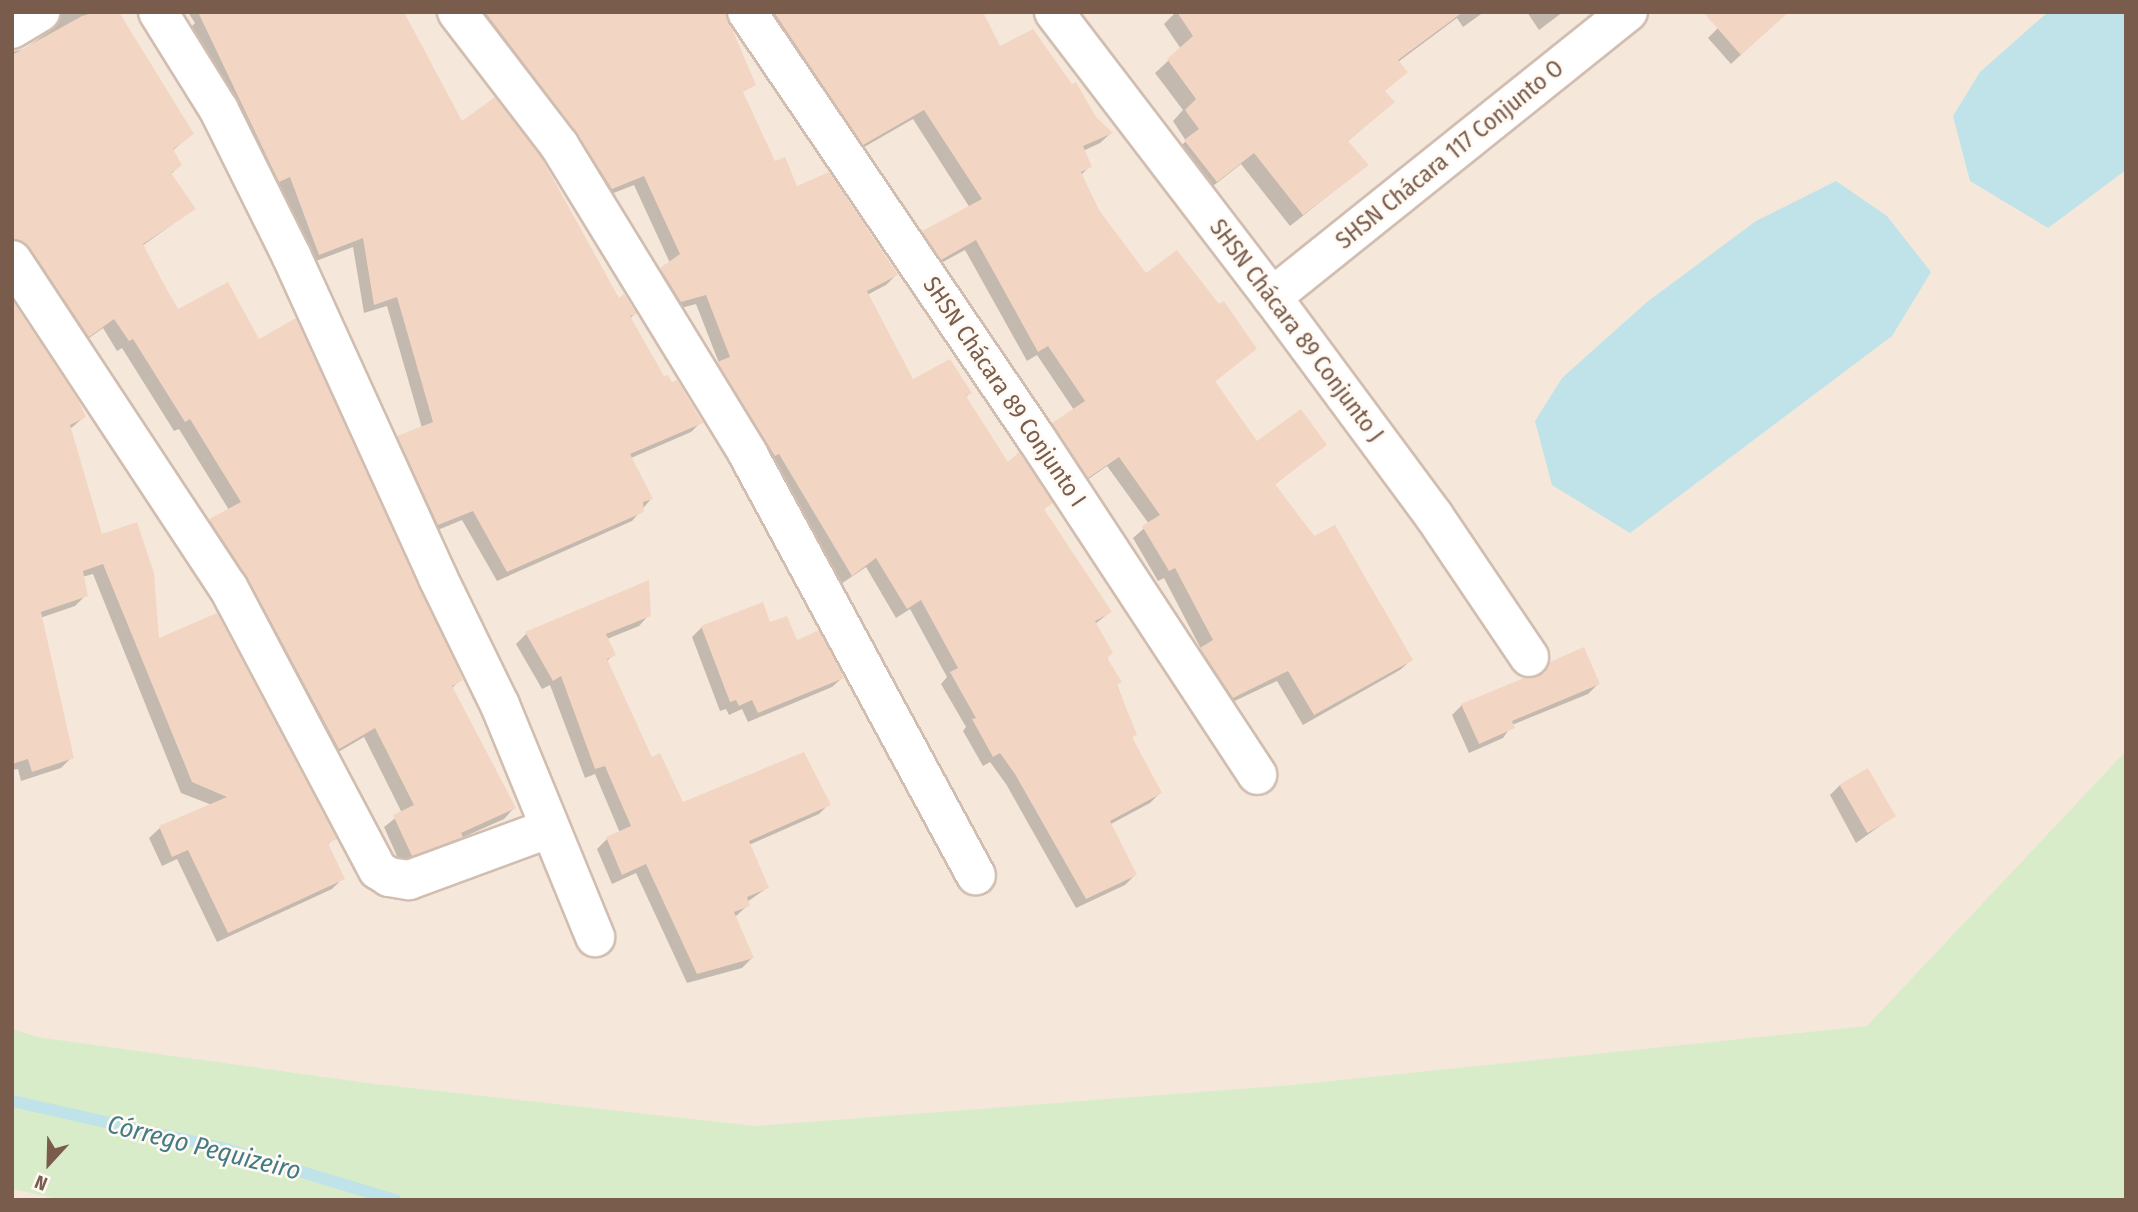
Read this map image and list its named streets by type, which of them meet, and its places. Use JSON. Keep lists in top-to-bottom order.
{
  "streets": {
    "street": ["SHSN Chácara 117 Conjunto O", "SHSN Chácara 89 Conjunto J", "SHSN Chácara 89 Conjunto I"]
  },
  "crossings": [
    ["SHSN Chácara 117 Conjunto O", "SHSN Chácara 89 Conjunto J"]
  ],
  "water": ["Córrego Pequizeiro"],
  "north": "bottom"
}
